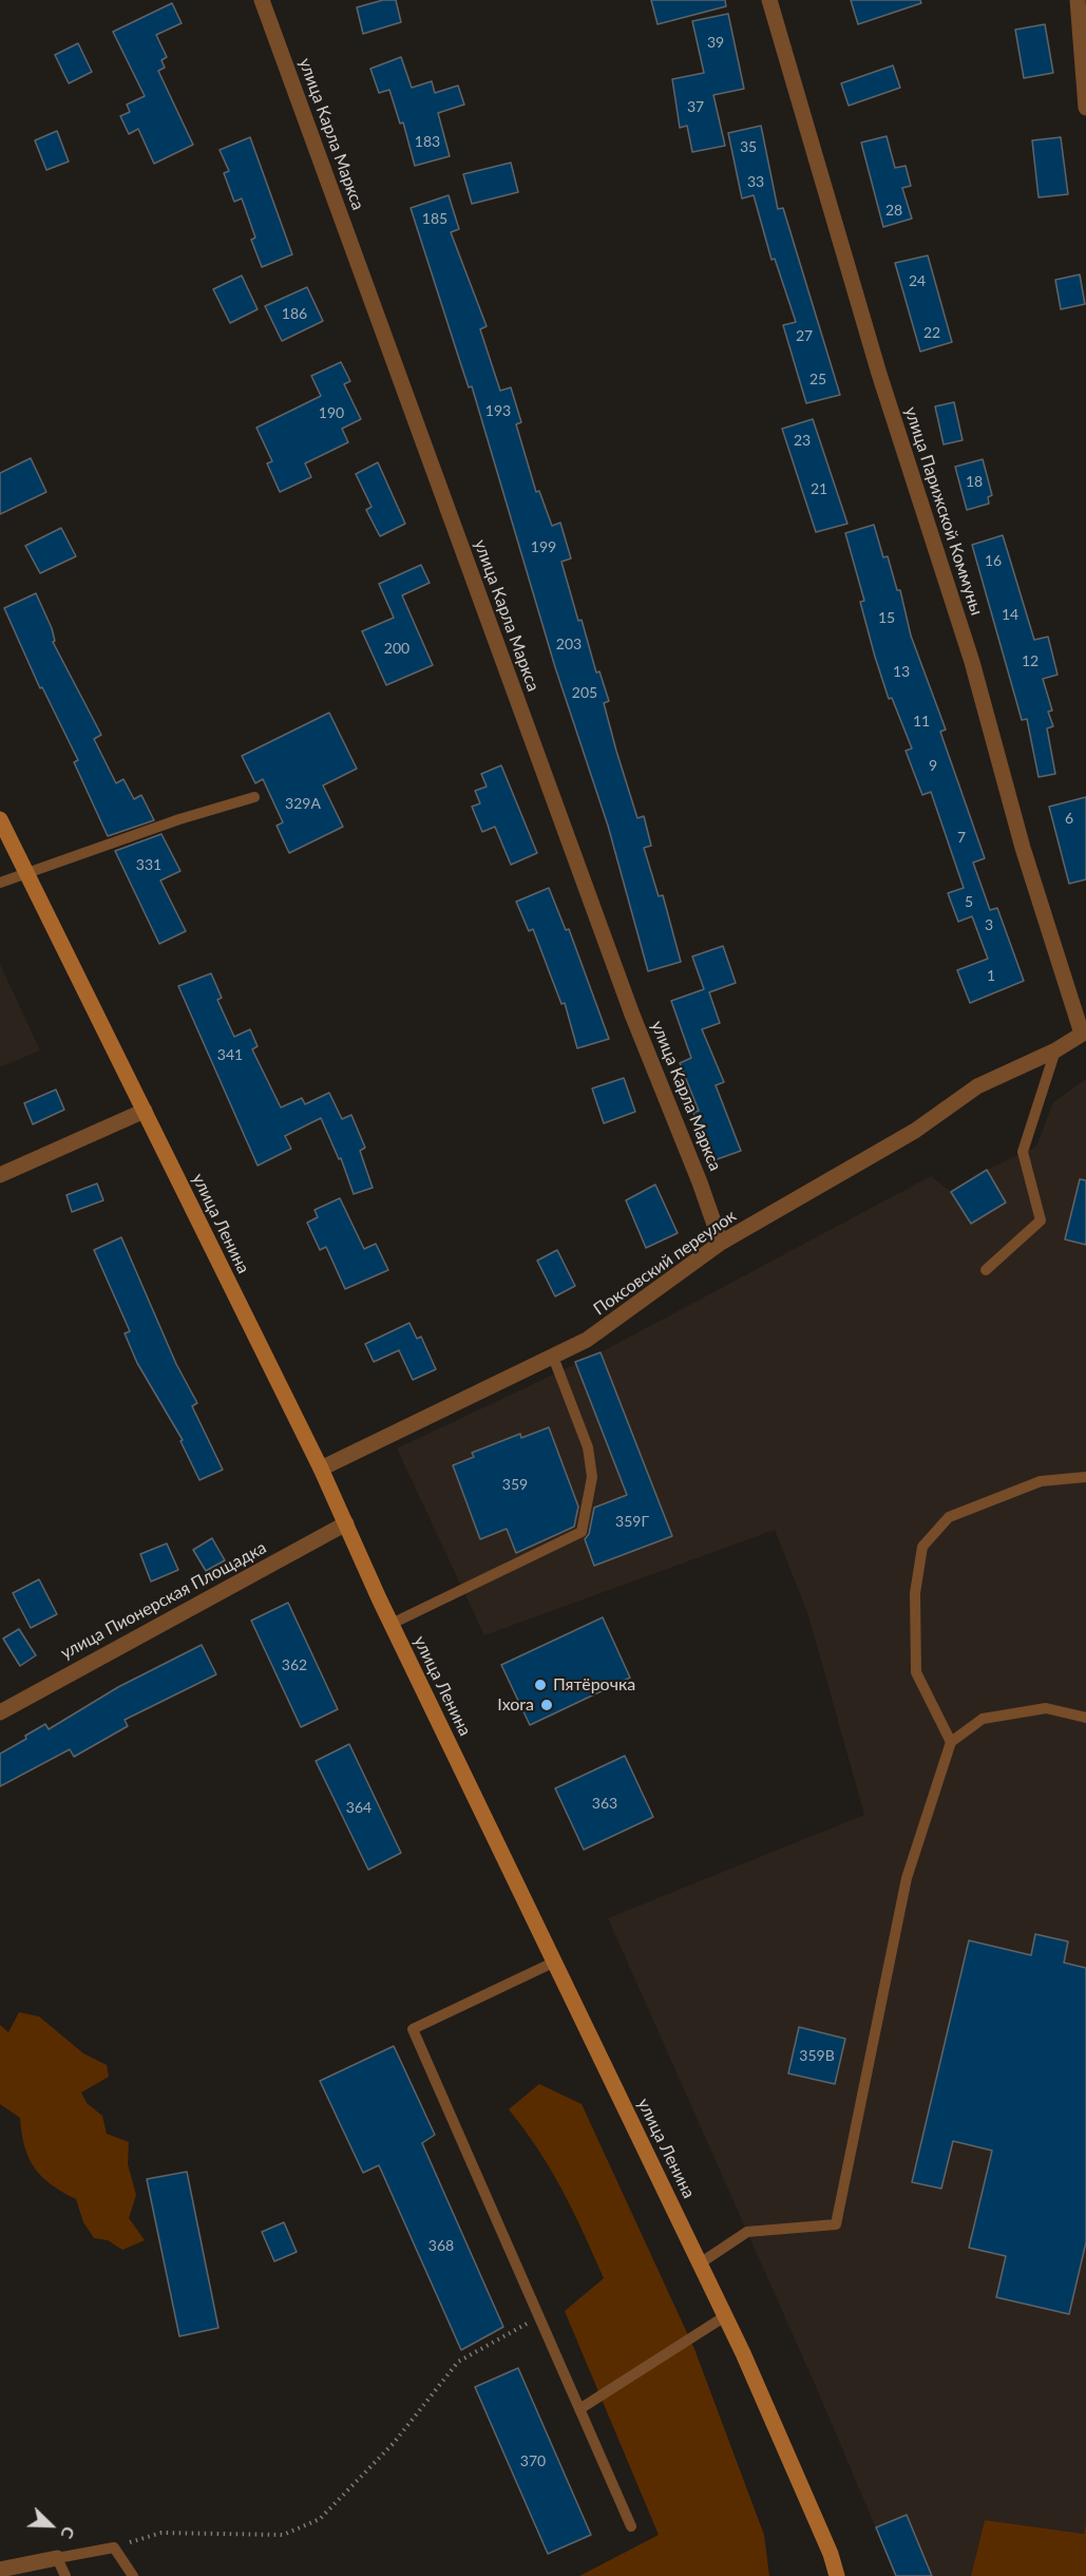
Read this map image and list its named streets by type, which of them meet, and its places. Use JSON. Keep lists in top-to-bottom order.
{
  "streets": {
    "main road": ["улица Ленина"],
    "street": [
      "улица Карла Маркса",
      "улица Парижской Коммуны",
      "Поксовский переулок",
      "улица Пионерская Площадка"
    ]
  },
  "crossings": [
    ["улица Карла Маркса", "Поксовский переулок"],
    ["улица Парижской Коммуны", "Поксовский переулок"],
    ["улица Ленина", "Поксовский переулок"],
    ["улица Ленина", "улица Пионерская Площадка"]
  ],
  "places": ["Пятёрочка", "Ixora"],
  "house_numbers": [
    "39",
    "37",
    "183",
    "35",
    "33",
    "28",
    "185",
    "24",
    "186",
    "22",
    "27",
    "25",
    "193",
    "190",
    "23",
    "18",
    "21",
    "199",
    "16",
    "14",
    "15",
    "203",
    "200",
    "12",
    "13",
    "205",
    "11",
    "9",
    "329А",
    "6",
    "7",
    "331",
    "5",
    "3",
    "1",
    "341",
    "359",
    "359Г",
    "362",
    "363",
    "364",
    "359В",
    "368",
    "370"
  ],
  "north": "bottom right"
}
